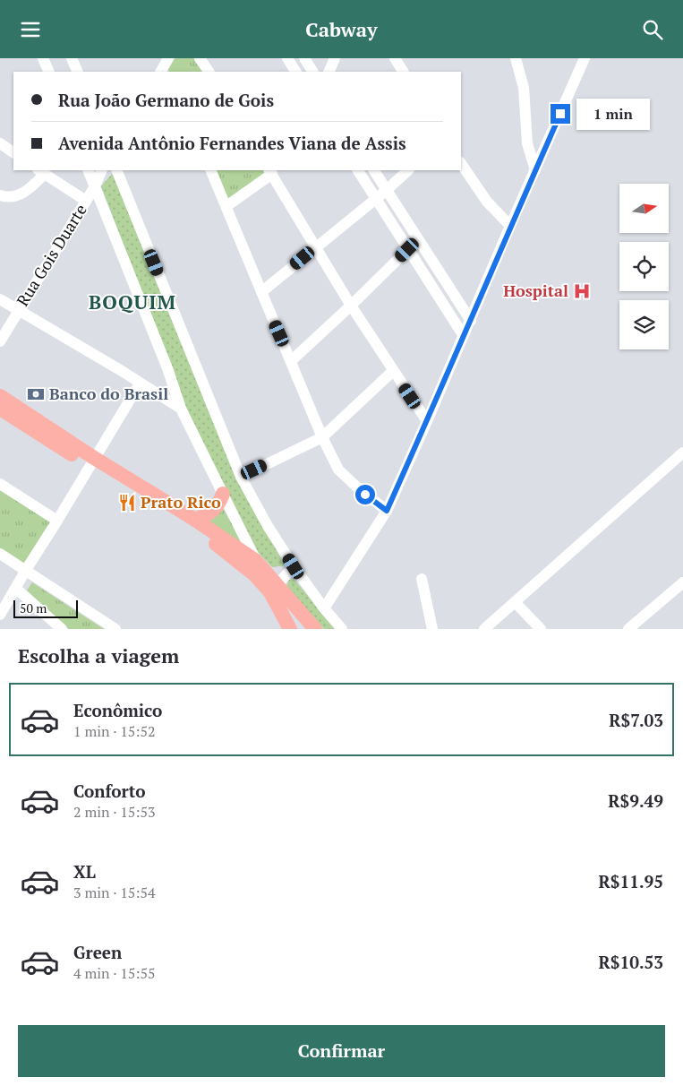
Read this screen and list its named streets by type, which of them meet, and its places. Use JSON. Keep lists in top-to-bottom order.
{
  "streets": {
    "street": ["Rua Gois Duarte"]
  },
  "districts": ["BOQUIM"],
  "places": {
    "hospital": ["Hospital"],
    "bank": ["Banco do Brasil"],
    "restaurant": ["Prato Rico"]
  },
  "scale_bar": "50 m",
  "north": "right",
  "page": {
    "header": "Cabway",
    "banner": ["Rua João Germano de Gois", "Avenida Antônio Fernandes Viana de Assis"],
    "bubble": "1 min",
    "scale": "50 m",
    "heading": "Escolha a viagem",
    "list": [
      {
        "name": "Econômico",
        "note": "1 min · 15:52",
        "value": "R$7.03"
      },
      {
        "name": "Conforto",
        "note": "2 min · 15:53",
        "value": "R$9.49"
      },
      {
        "name": "XL",
        "note": "3 min · 15:54",
        "value": "R$11.95"
      },
      {
        "name": "Green",
        "note": "4 min · 15:55",
        "value": "R$10.53"
      }
    ],
    "buttons": "Confirmar"
  }
}
